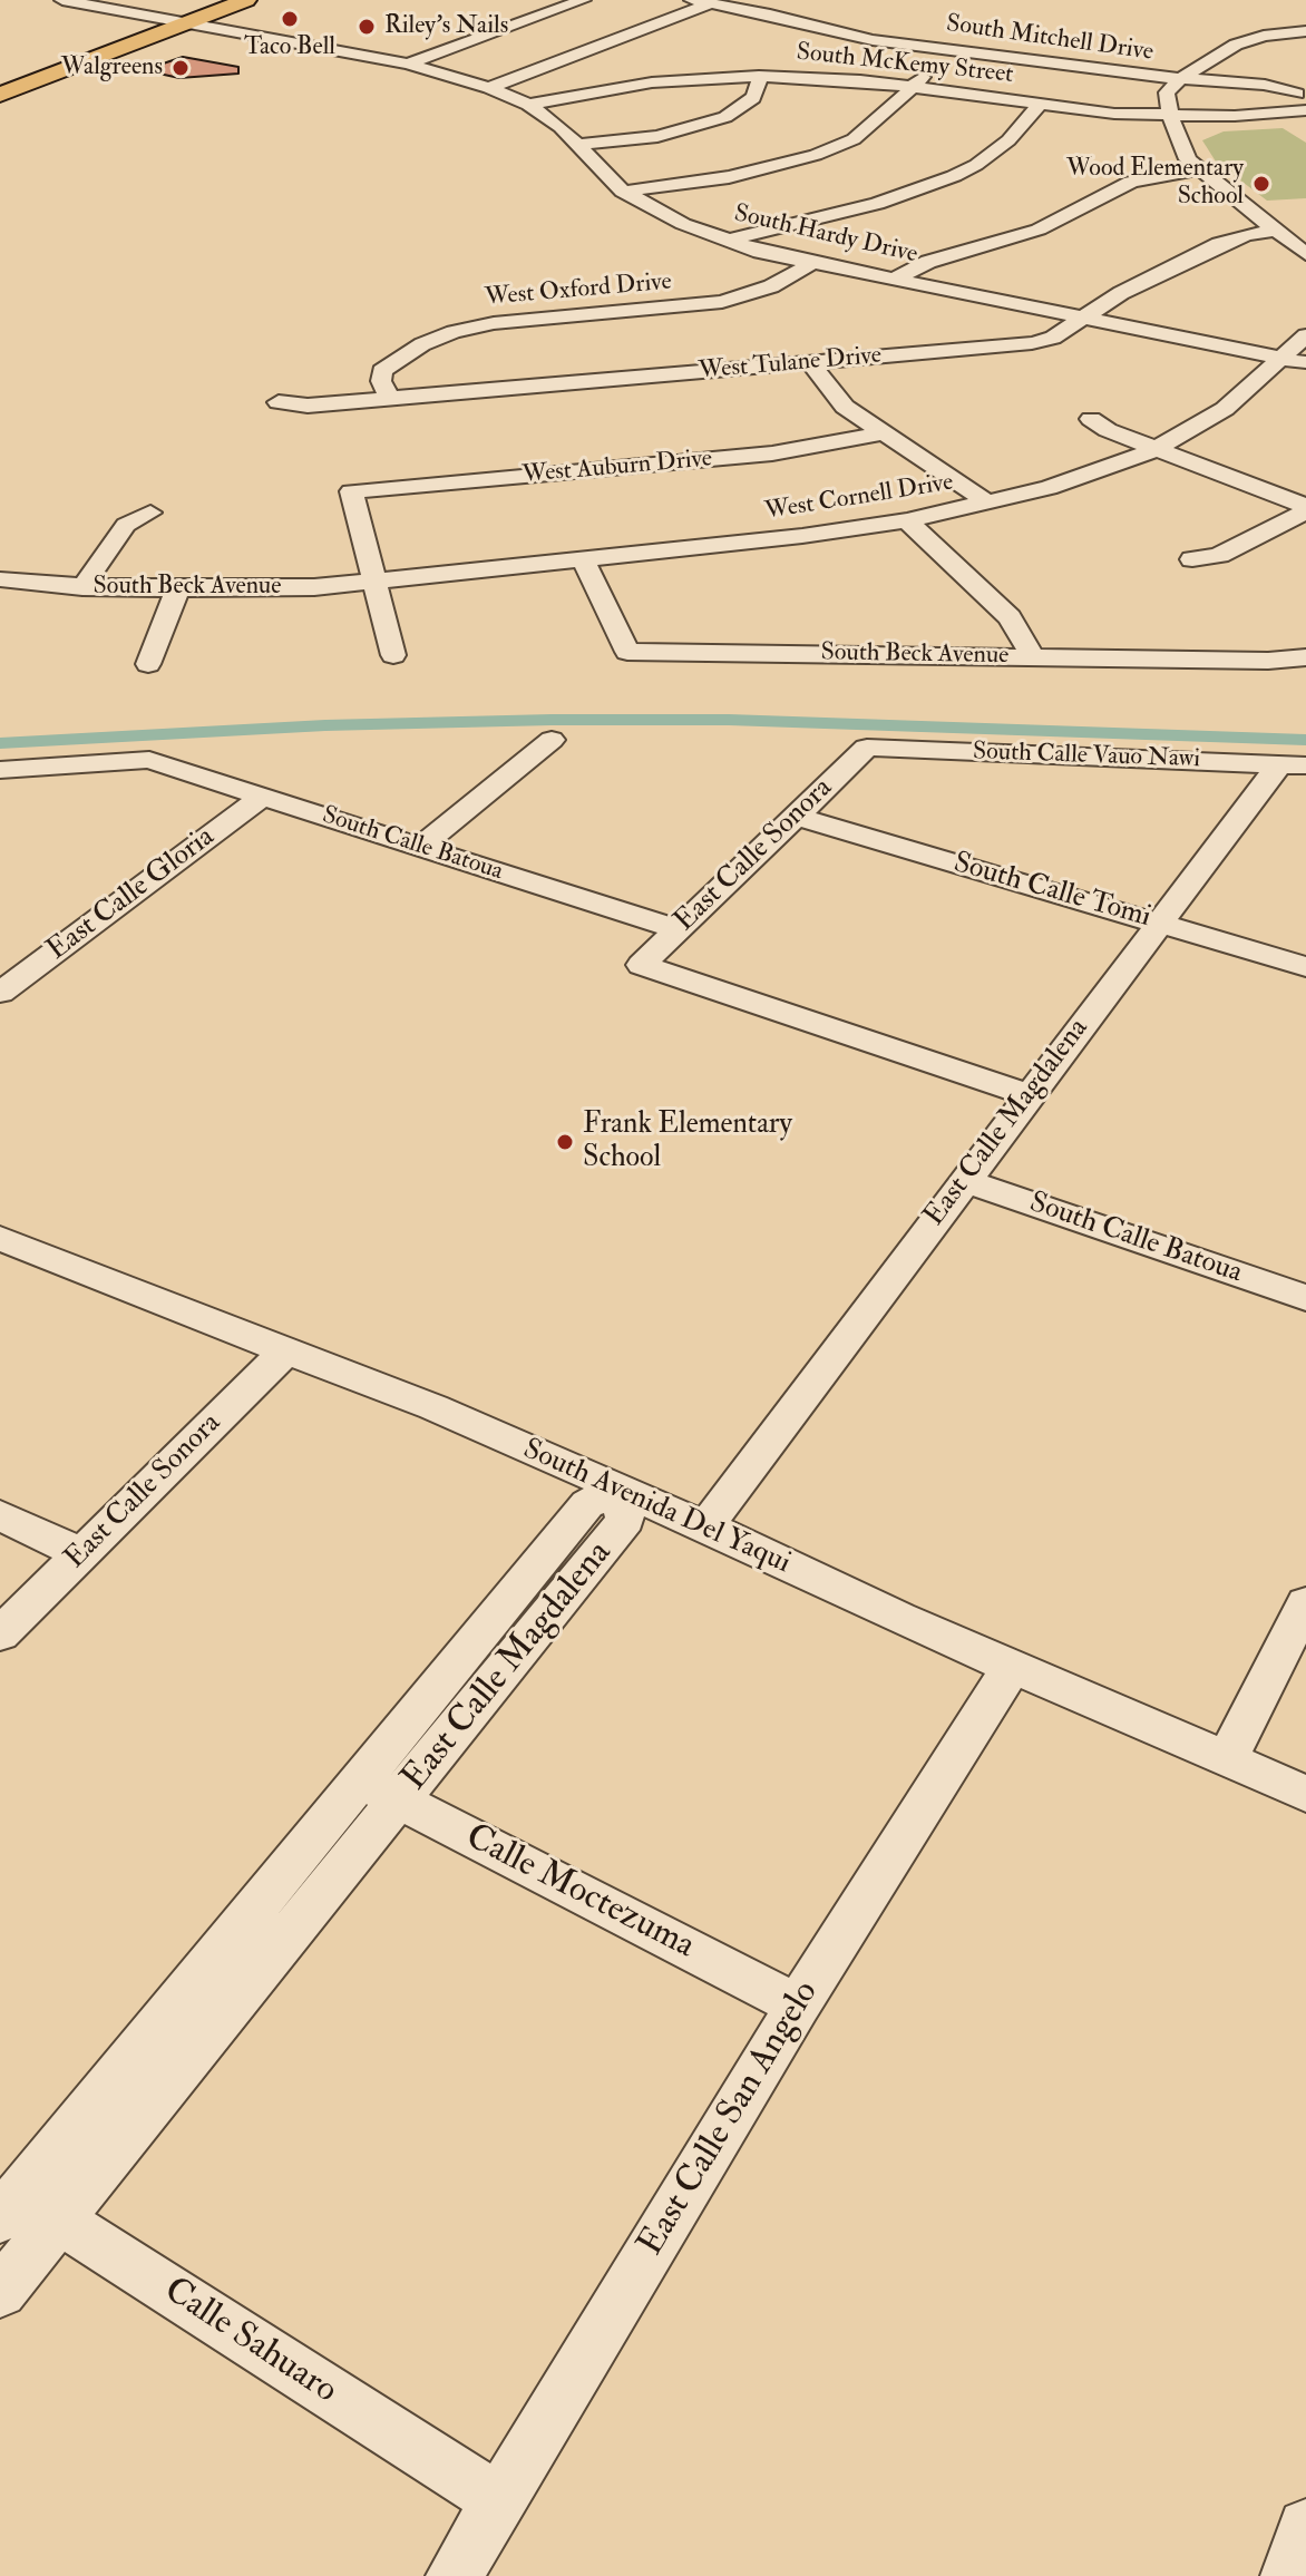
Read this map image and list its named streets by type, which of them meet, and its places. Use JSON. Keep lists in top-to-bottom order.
{
  "streets": {
    "street": [
      "South Mitchell Drive",
      "South McKemy Street",
      "South Hardy Drive",
      "West Oxford Drive",
      "West Tulane Drive",
      "West Auburn Drive",
      "West Cornell Drive",
      "South Beck Avenue",
      "South Calle Vauo Nawi",
      "South Calle Batoua",
      "East Calle Sonora",
      "South Calle Tomi",
      "East Calle Gloria",
      "East Calle Magdalena",
      "South Avenida Del Yaqui",
      "Calle Moctezuma",
      "East Calle San Angelo",
      "Calle Sahuaro"
    ]
  },
  "crossings": [
    ["South McKemy Street", "South Hardy Drive"],
    ["South Hardy Drive", "West Oxford Drive"],
    ["South Hardy Drive", "West Tulane Drive"],
    ["South Hardy Drive", "West Cornell Drive"],
    ["West Oxford Drive", "West Tulane Drive"],
    ["West Auburn Drive", "West Cornell Drive"],
    ["West Auburn Drive", "South Beck Avenue"],
    ["West Cornell Drive", "South Beck Avenue"],
    ["South Calle Vauo Nawi", "East Calle Sonora"],
    ["South Calle Vauo Nawi", "East Calle Magdalena"],
    ["South Calle Batoua", "East Calle Sonora"],
    ["South Calle Batoua", "East Calle Gloria"],
    ["South Calle Batoua", "East Calle Magdalena"],
    ["East Calle Sonora", "South Calle Tomi"],
    ["East Calle Sonora", "East Calle Magdalena"],
    ["East Calle Sonora", "South Avenida Del Yaqui"],
    ["South Calle Tomi", "East Calle Magdalena"],
    ["East Calle Magdalena", "South Avenida Del Yaqui"],
    ["East Calle Magdalena", "Calle Moctezuma"],
    ["East Calle Magdalena", "Calle Sahuaro"],
    ["South Avenida Del Yaqui", "East Calle San Angelo"],
    ["Calle Moctezuma", "East Calle San Angelo"],
    ["East Calle San Angelo", "Calle Sahuaro"]
  ],
  "places": [
    "Taco Bell",
    "Riley's Nails",
    "Walgreens",
    "Wood Elementary School",
    "Frank Elementary School"
  ]
}
